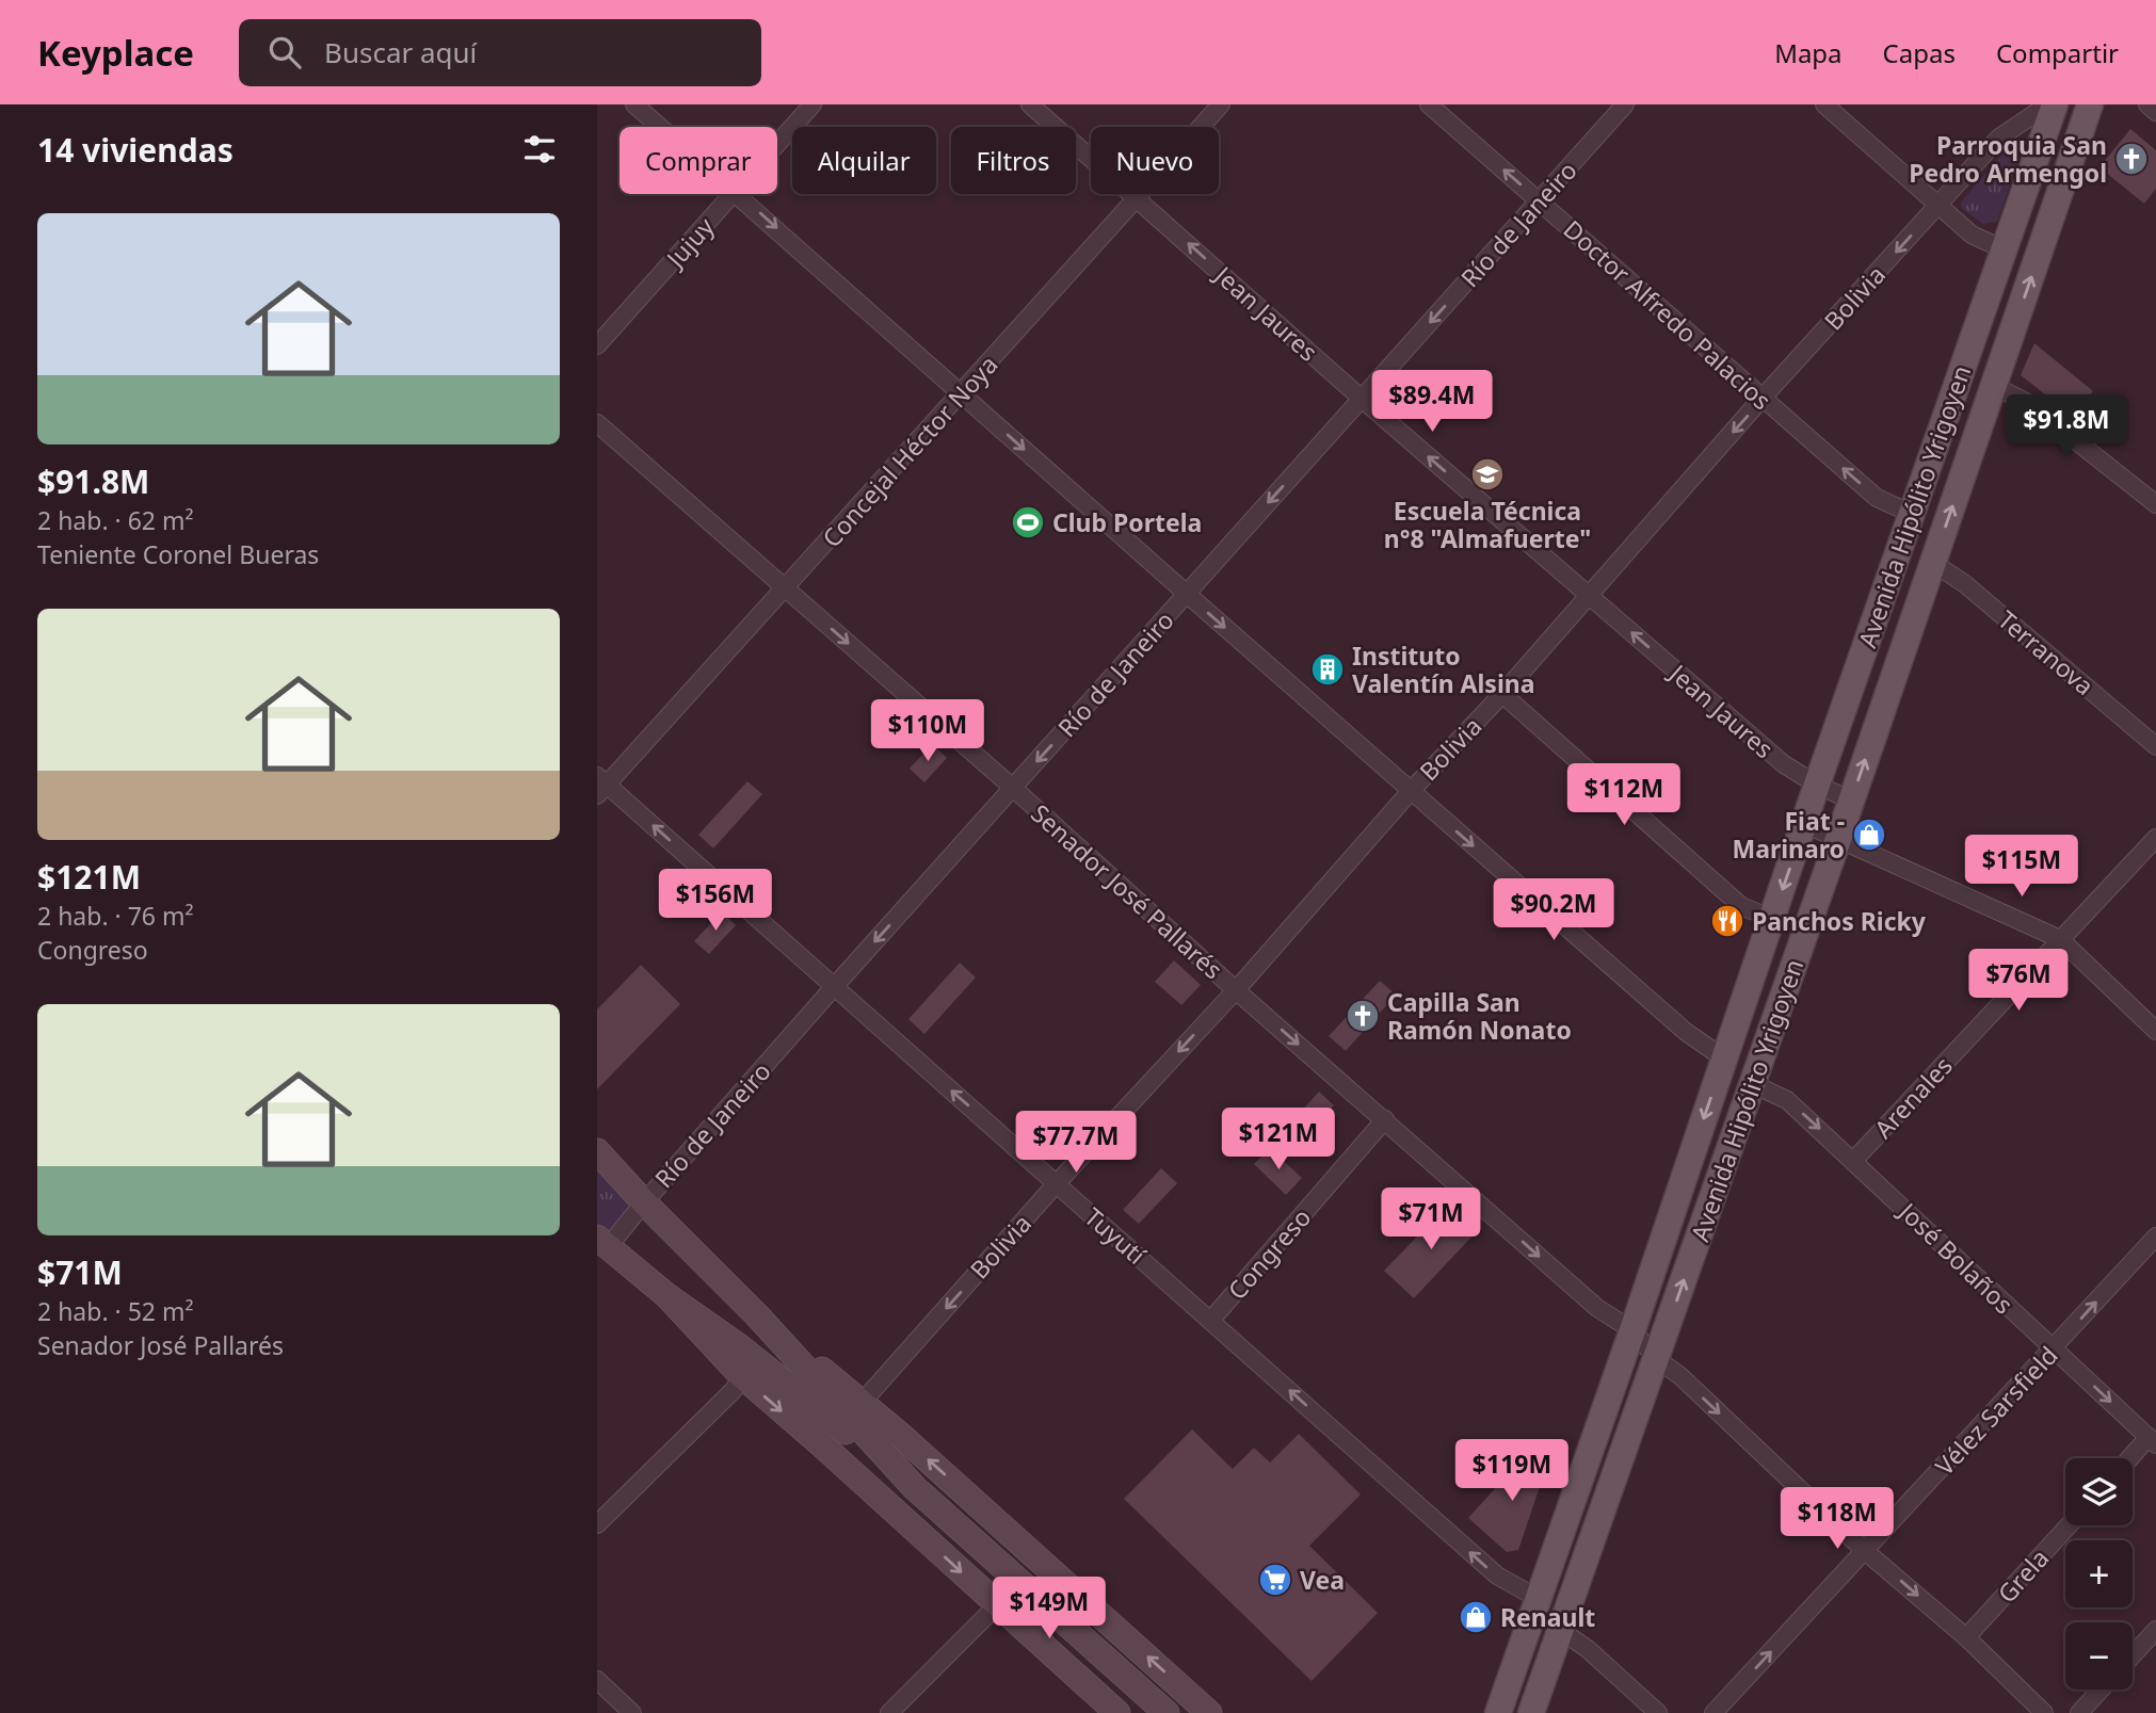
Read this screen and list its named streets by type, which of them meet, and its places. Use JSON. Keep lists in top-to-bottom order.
{
  "streets": {
    "main road": ["Avenida Hipólito Yrigoyen"],
    "street": [
      "Río de Janeiro",
      "Jujuy",
      "Bolivia",
      "Jean Jaures",
      "Doctor Alfredo Palacios",
      "Concejal Héctor Noya",
      "Terranova",
      "Senador José Pallarés",
      "Arenales",
      "Tuyutí",
      "Congreso",
      "José Bolaños",
      "Vélez Sarsfield",
      "Grela"
    ]
  },
  "crossings": [
    ["Río de Janeiro", "Jean Jaures"],
    ["Río de Janeiro", "Doctor Alfredo Palacios"],
    ["Río de Janeiro", "Senador José Pallarés"],
    ["Río de Janeiro", "Tuyutí"],
    ["Bolivia", "Jean Jaures"],
    ["Bolivia", "Doctor Alfredo Palacios"],
    ["Bolivia", "Senador José Pallarés"],
    ["Bolivia", "Tuyutí"],
    ["Jean Jaures", "Concejal Héctor Noya"],
    ["Jean Jaures", "Avenida Hipólito Yrigoyen"],
    ["Doctor Alfredo Palacios", "Avenida Hipólito Yrigoyen"],
    ["Concejal Héctor Noya", "Senador José Pallarés"],
    ["Concejal Héctor Noya", "Tuyutí"],
    ["Avenida Hipólito Yrigoyen", "Terranova"],
    ["Avenida Hipólito Yrigoyen", "Senador José Pallarés"],
    ["Avenida Hipólito Yrigoyen", "Tuyutí"],
    ["Avenida Hipólito Yrigoyen", "José Bolaños"],
    ["Senador José Pallarés", "Congreso"],
    ["Senador José Pallarés", "Vélez Sarsfield"],
    ["Senador José Pallarés", "Grela"],
    ["Arenales", "José Bolaños"],
    ["Tuyutí", "Congreso"],
    ["José Bolaños", "Vélez Sarsfield"]
  ],
  "one_way": [
    "Río de Janeiro",
    "Bolivia",
    "Doctor Alfredo Palacios",
    "Senador José Pallarés",
    "Tuyutí",
    "José Bolaños",
    "Vélez Sarsfield"
  ],
  "places": {
    "church": ["Parroquia San Pedro Armengol", "Capilla San Ramón Nonato"],
    "school or university": ["Escuela Técnica n°8 \"Almafuerte\""],
    "sports": ["Club Portela"],
    "building": ["Instituto Valentín Alsina"],
    "shop": ["Fiat - Marinaro", "Renault"],
    "restaurant": ["Panchos Ricky"],
    "supermarket": ["Vea"]
  },
  "page": {
    "header": "Keyplace",
    "search": "Buscar aquí",
    "nav": ["Mapa", "Capas", "Compartir"],
    "heading": "14 viviendas",
    "chip": [
      "Comprar",
      "Alquilar",
      "Filtros",
      "Nuevo"
    ],
    "list": [
      {
        "name": "$91.8M",
        "note": "2 hab. · 62 m² · Teniente Coronel Bueras"
      },
      {
        "name": "$121M",
        "note": "2 hab. · 76 m² · Congreso"
      },
      {
        "name": "$71M",
        "note": "2 hab. · 52 m² · Senador José Pallarés"
      }
    ],
    "price": [
      "$89.4M",
      "$91.8M",
      "$110M",
      "$112M",
      "$115M",
      "$156M",
      "$90.2M",
      "$76M",
      "$121M",
      "$77.7M",
      "$71M",
      "$119M",
      "$118M",
      "$149M"
    ],
    "map_buttons": ["+", "−"]
  }
}
